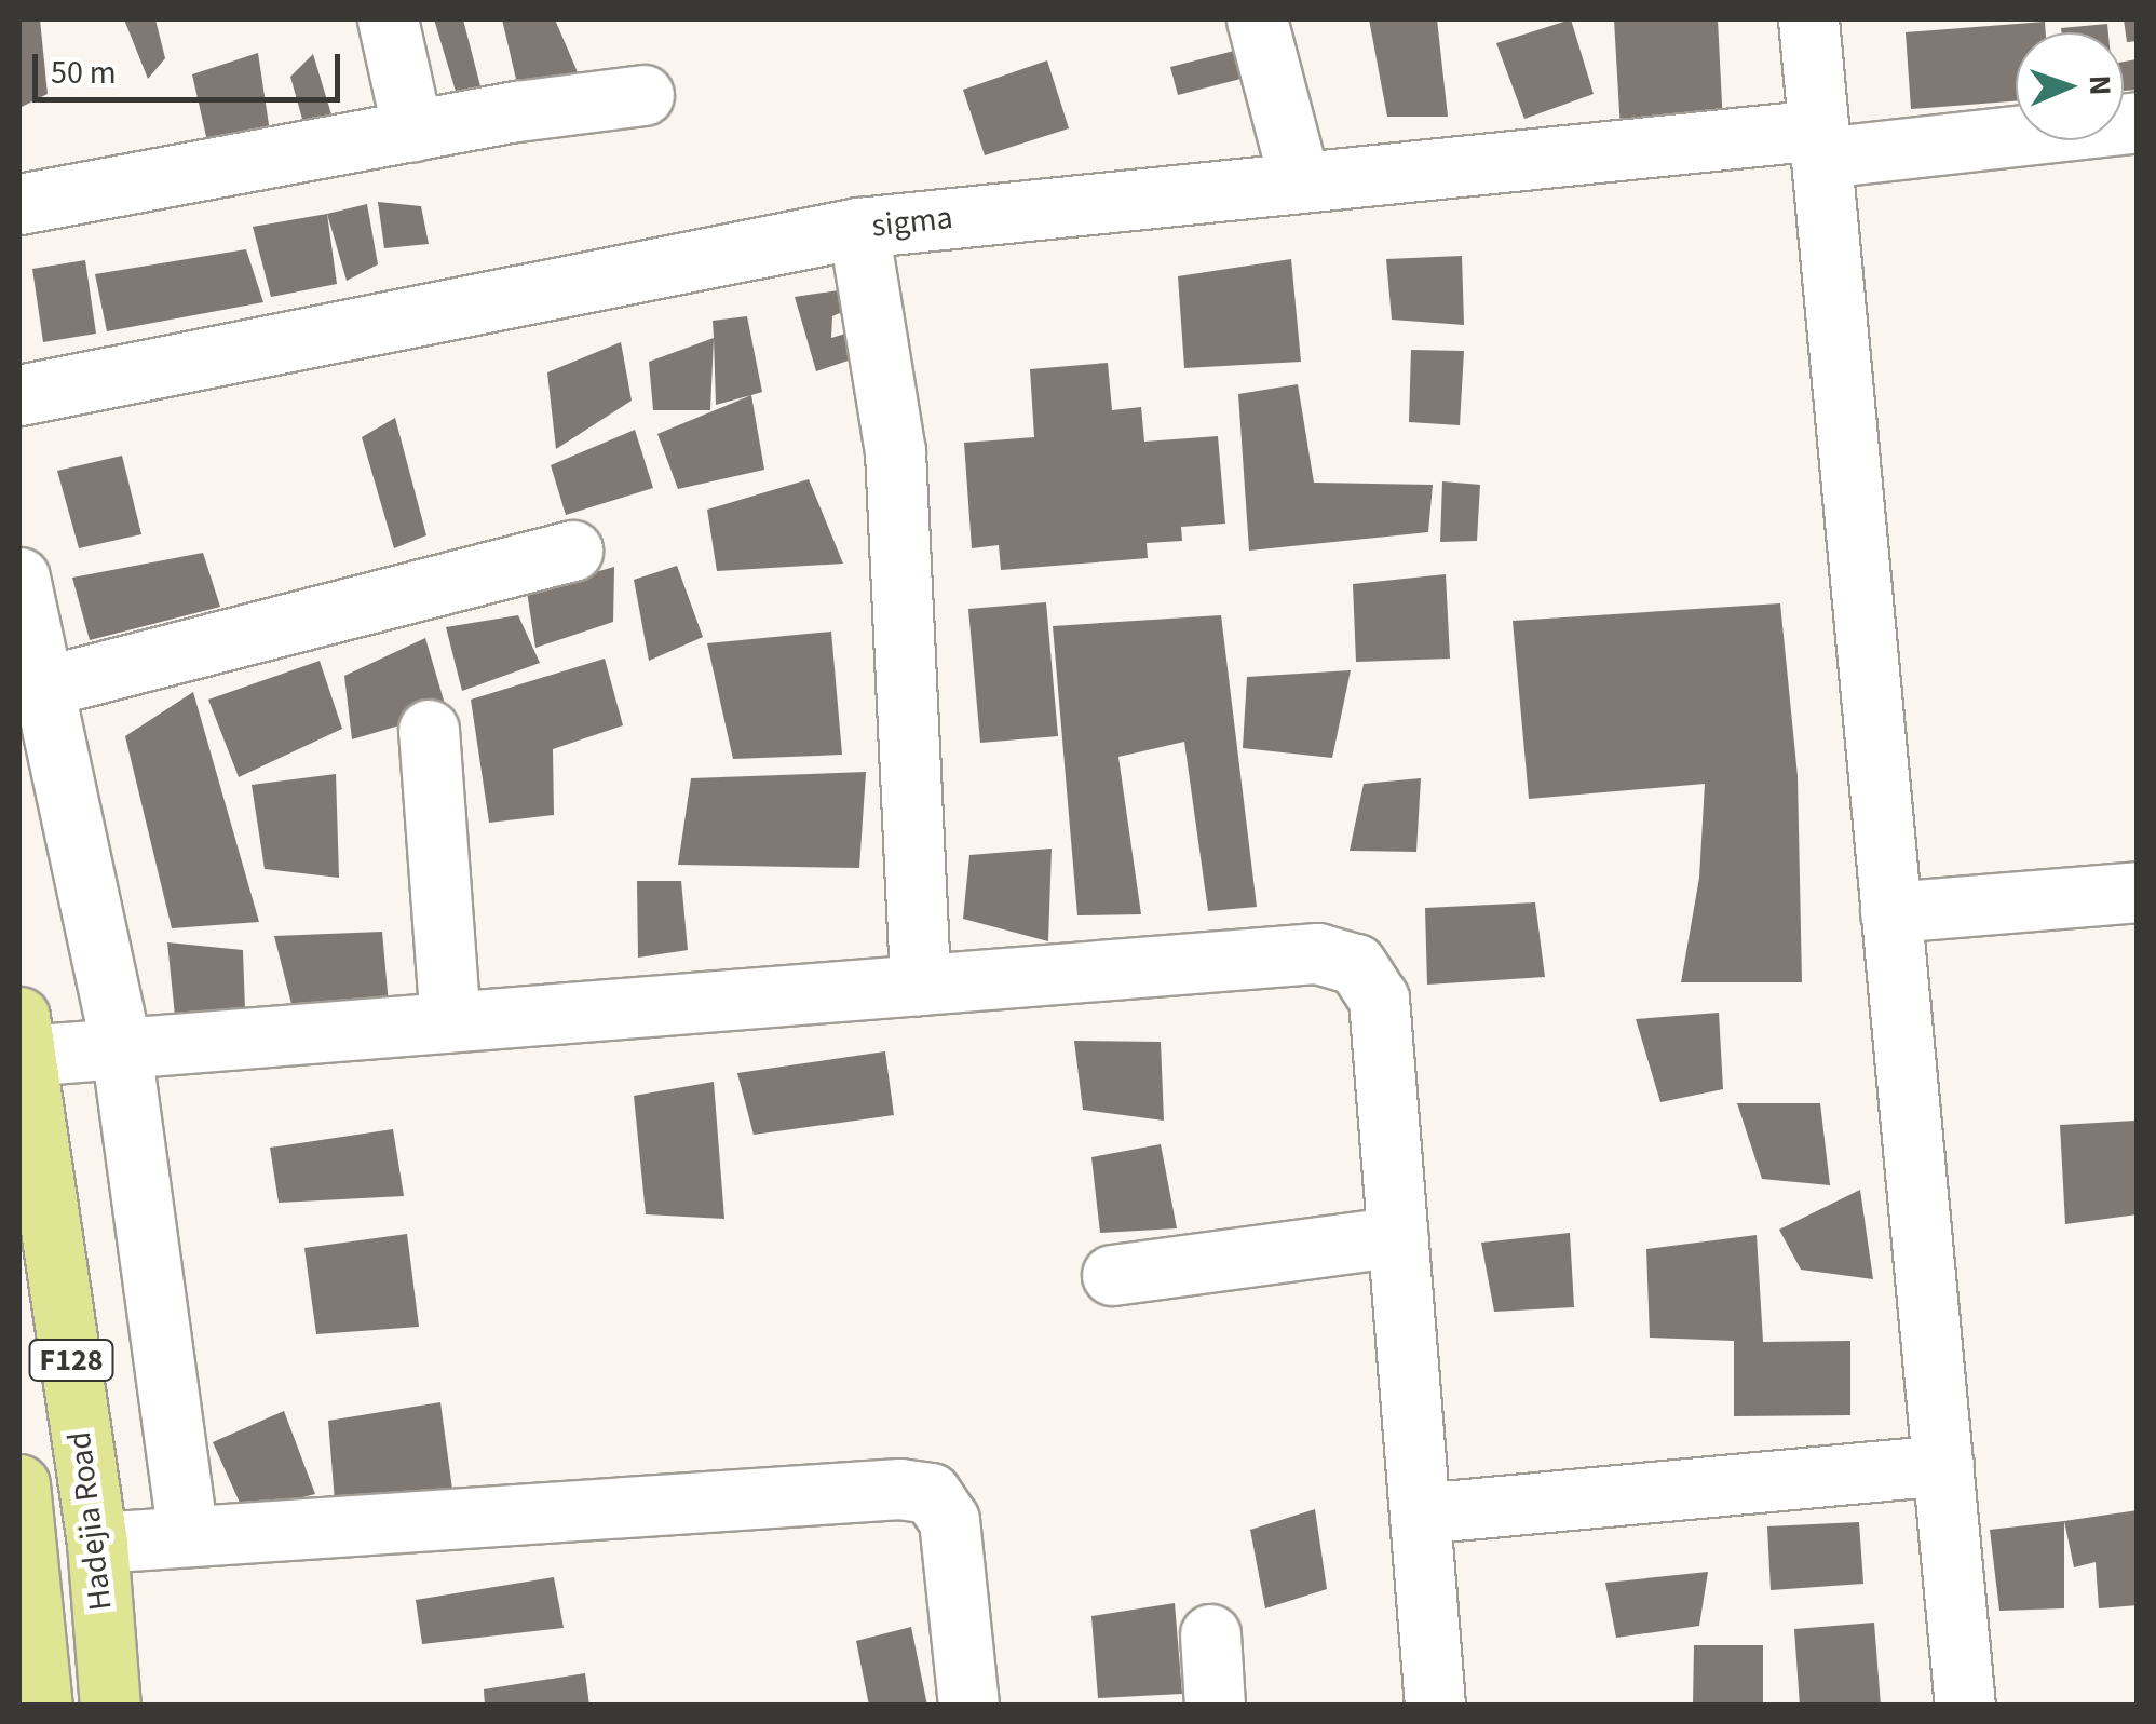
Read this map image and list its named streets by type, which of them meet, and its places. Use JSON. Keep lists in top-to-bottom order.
{
  "streets": {
    "main road": ["F128", "Hadejia Road"],
    "street": ["sigma"]
  },
  "scale_bar": "50 m",
  "north": "right"
}
